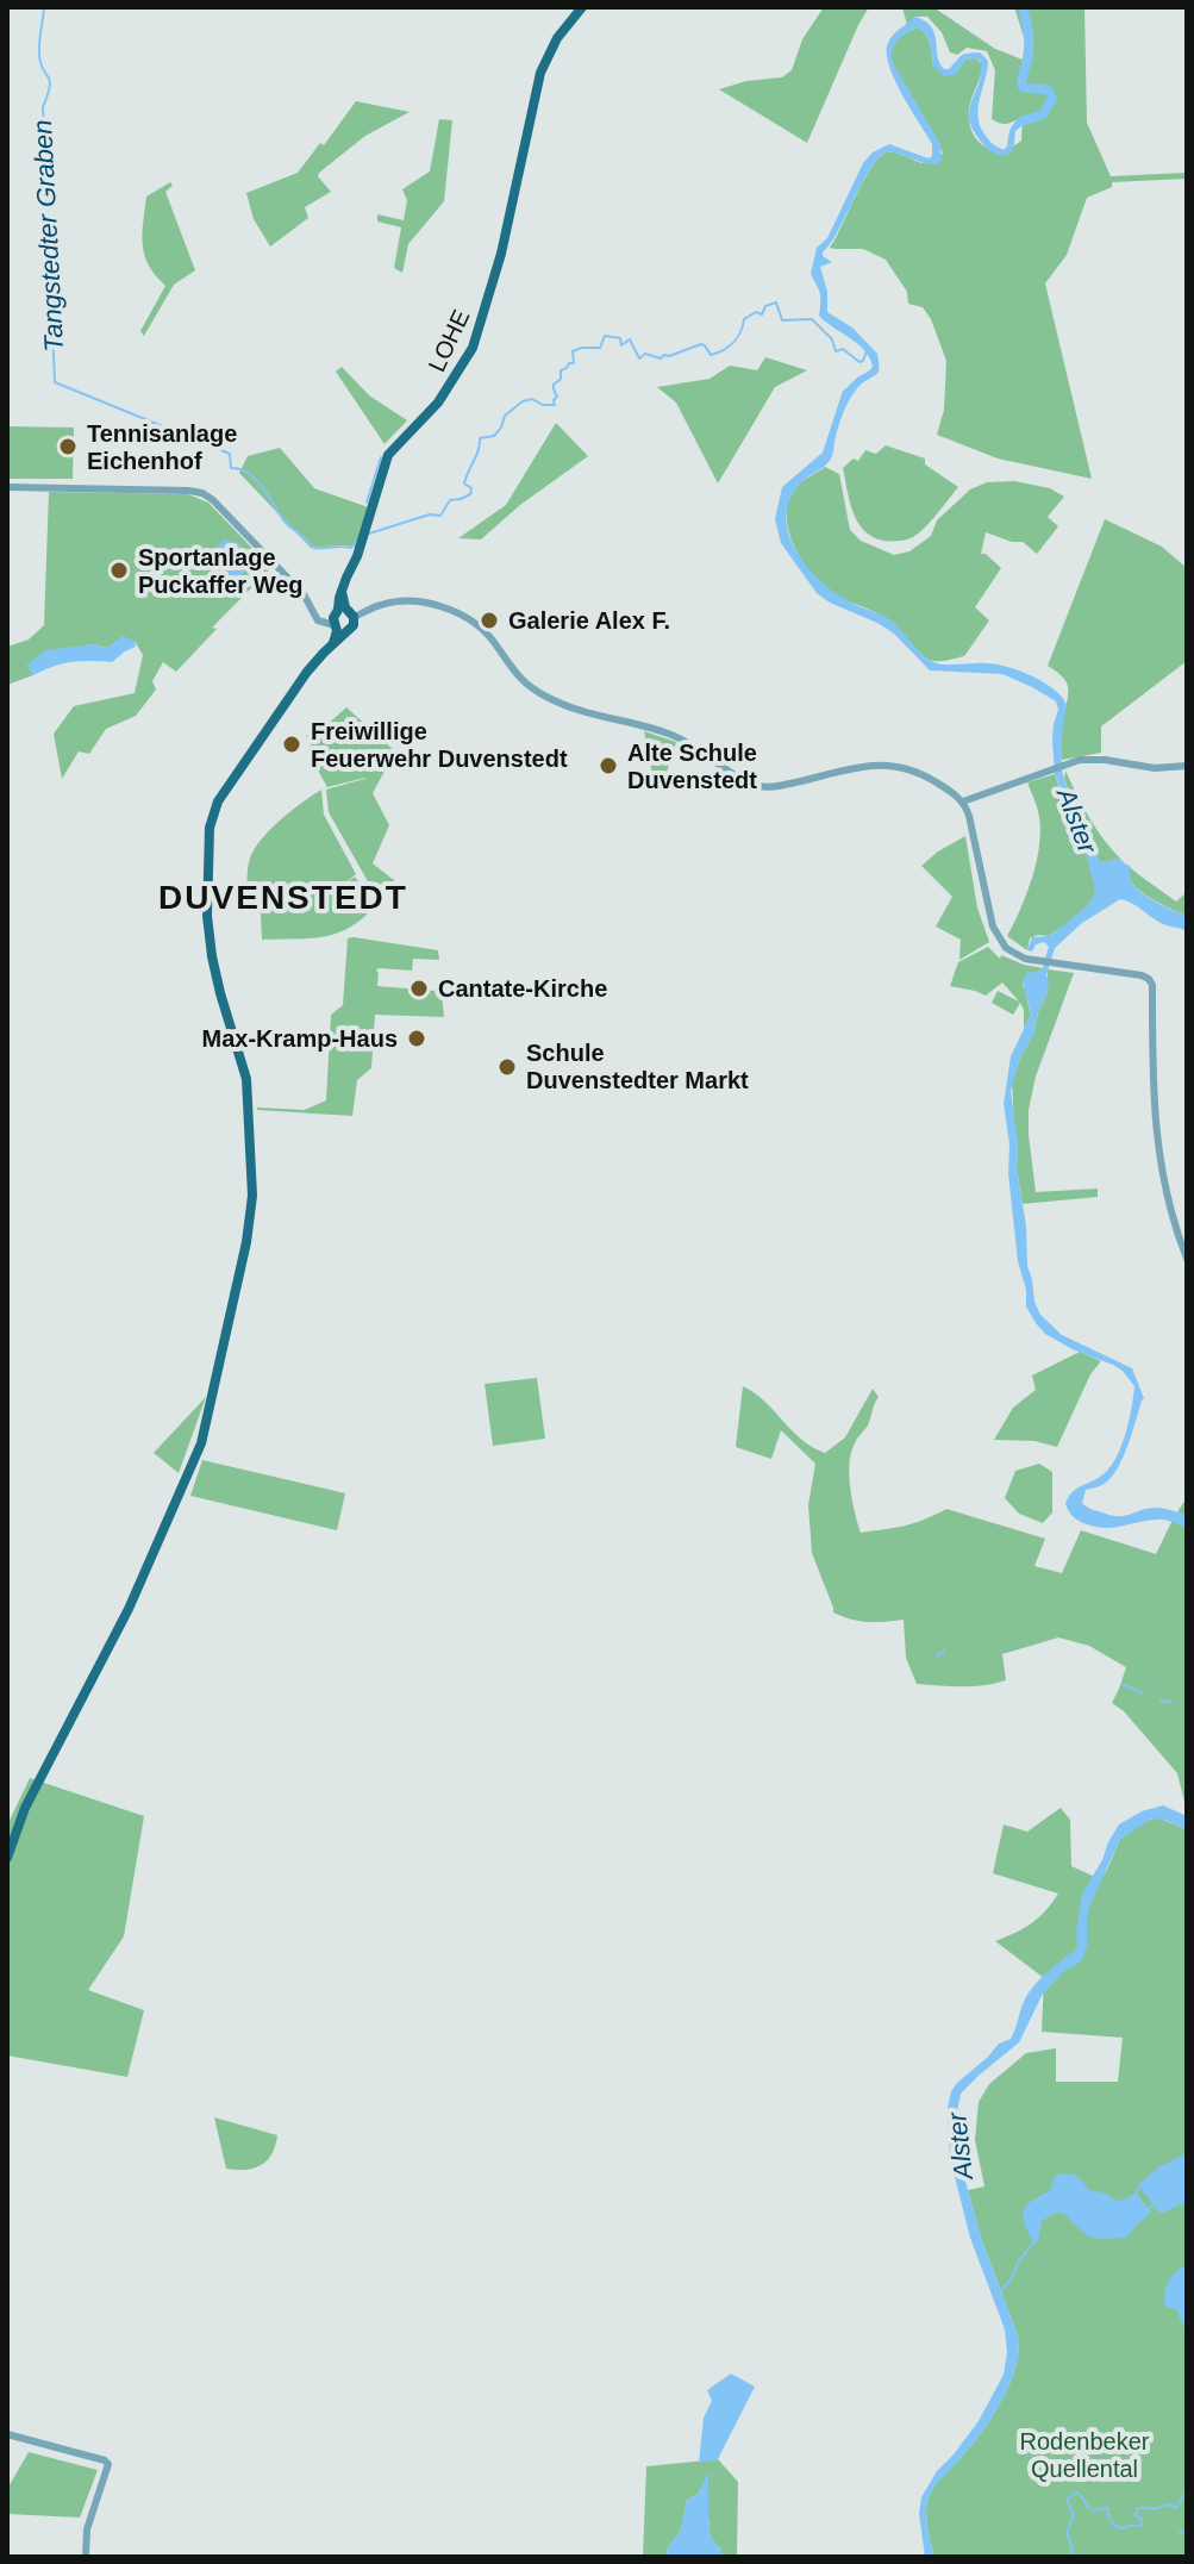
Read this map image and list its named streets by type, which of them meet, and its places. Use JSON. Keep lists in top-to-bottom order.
{
  "streets": {
    "main road": ["LOHE"]
  },
  "districts": ["DUVENSTEDT"],
  "water": ["Tangstedter Graben", "Alster"],
  "parks": ["Rodenbeker Quellental"],
  "places": [
    "Tennisanlage Eichenhof",
    "Sportanlage Puckaffer Weg",
    "Galerie Alex F.",
    "Freiwillige Feuerwehr Duvenstedt",
    "Alte Schule Duvenstedt",
    "Cantate-Kirche",
    "Max-Kramp-Haus",
    "Schule Duvenstedter Markt"
  ]
}
